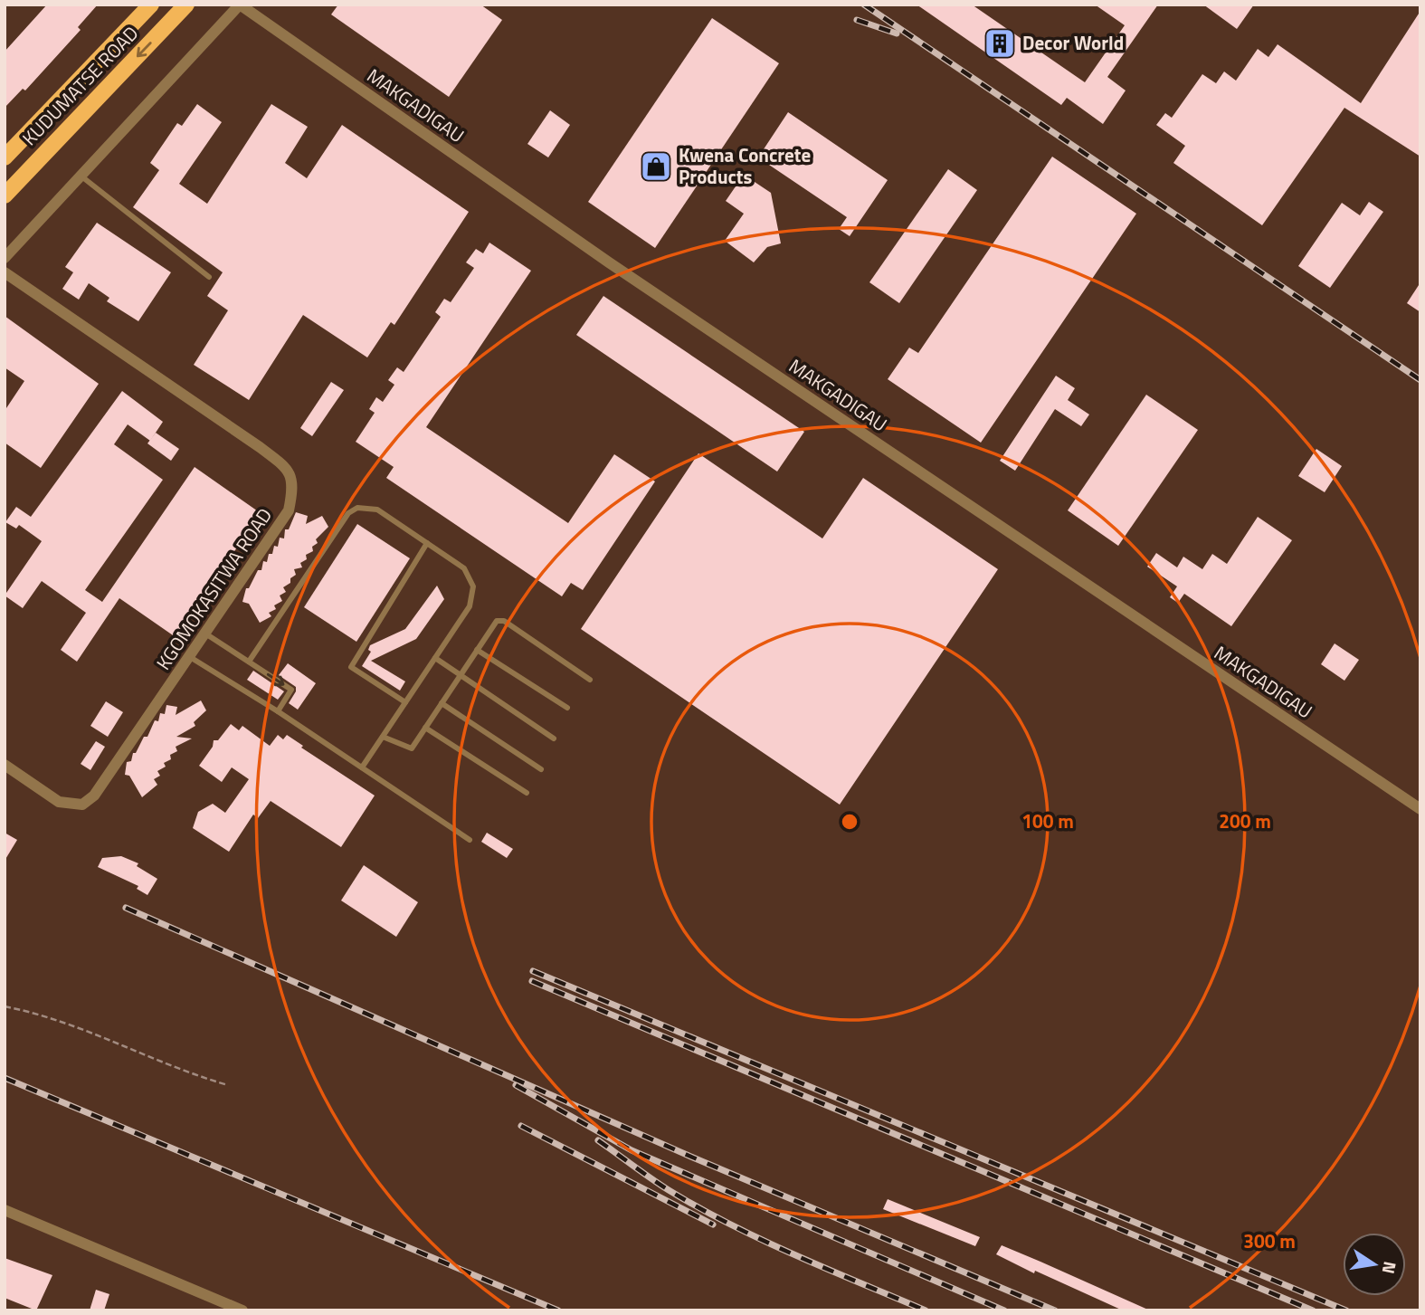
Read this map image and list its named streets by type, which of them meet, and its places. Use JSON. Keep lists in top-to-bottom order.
{
  "streets": {
    "main road": ["KUDUMATSE ROAD"],
    "street": ["MAKGADIGAU", "KGOMOKASITWA ROAD"]
  },
  "places": {
    "building": ["Decor World"],
    "shop": ["Kwena Concrete Products"]
  },
  "north": "right",
  "rings": ["100 m", "200 m", "300 m"]
}
